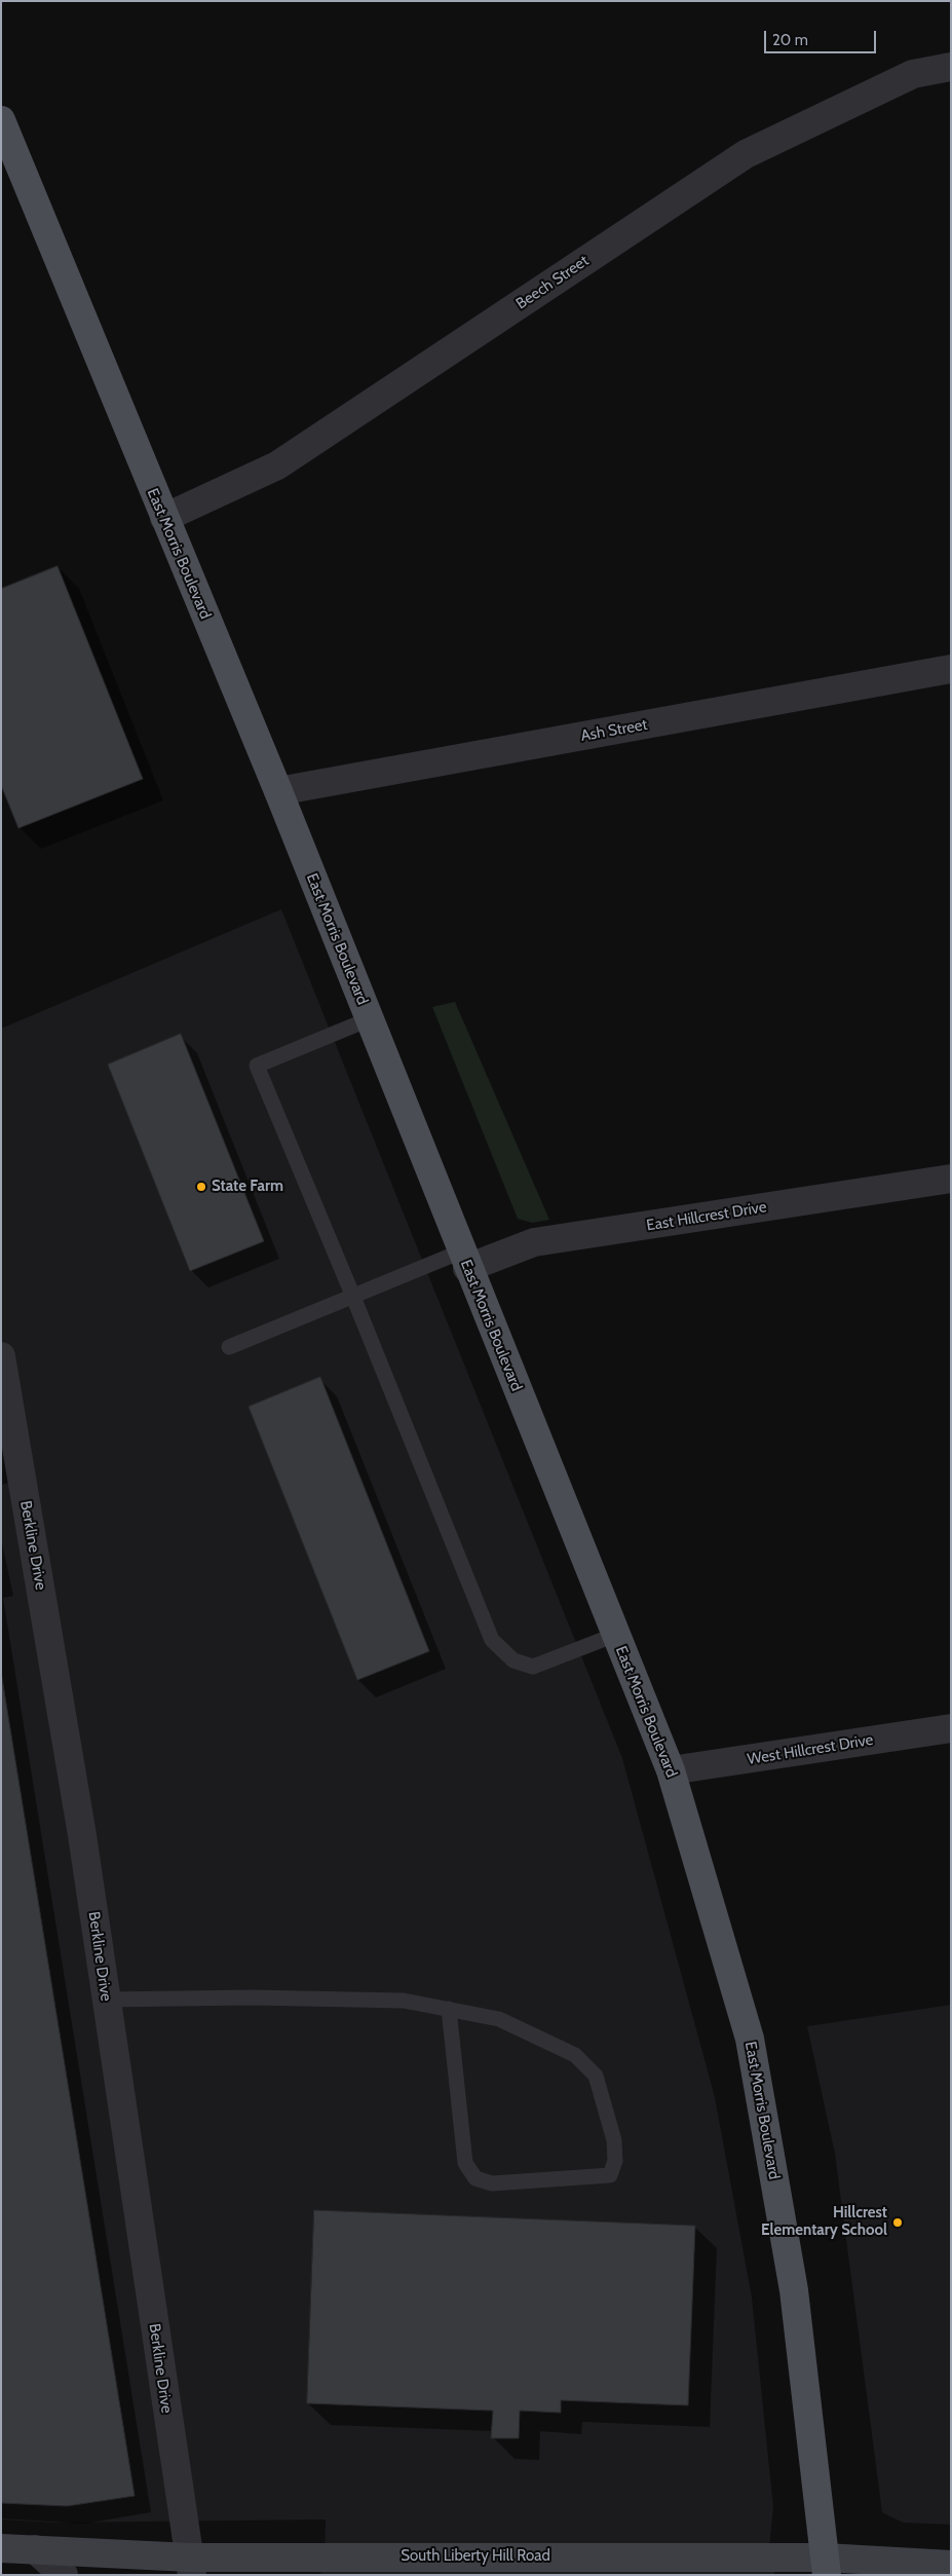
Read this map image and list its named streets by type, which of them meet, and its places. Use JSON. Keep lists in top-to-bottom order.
{
  "streets": {
    "main road": ["East Morris Boulevard", "South Liberty Hill Road"],
    "street": [
      "Beech Street",
      "Ash Street",
      "East Hillcrest Drive",
      "Berkline Drive",
      "West Hillcrest Drive"
    ]
  },
  "crossings": [
    ["Beech Street", "East Morris Boulevard"],
    ["East Morris Boulevard", "Ash Street"],
    ["East Morris Boulevard", "East Hillcrest Drive"],
    ["East Morris Boulevard", "West Hillcrest Drive"],
    ["East Morris Boulevard", "South Liberty Hill Road"],
    ["Berkline Drive", "South Liberty Hill Road"]
  ],
  "places": ["State Farm", "Hillcrest Elementary School"],
  "scale_bar": "20 m"
}
